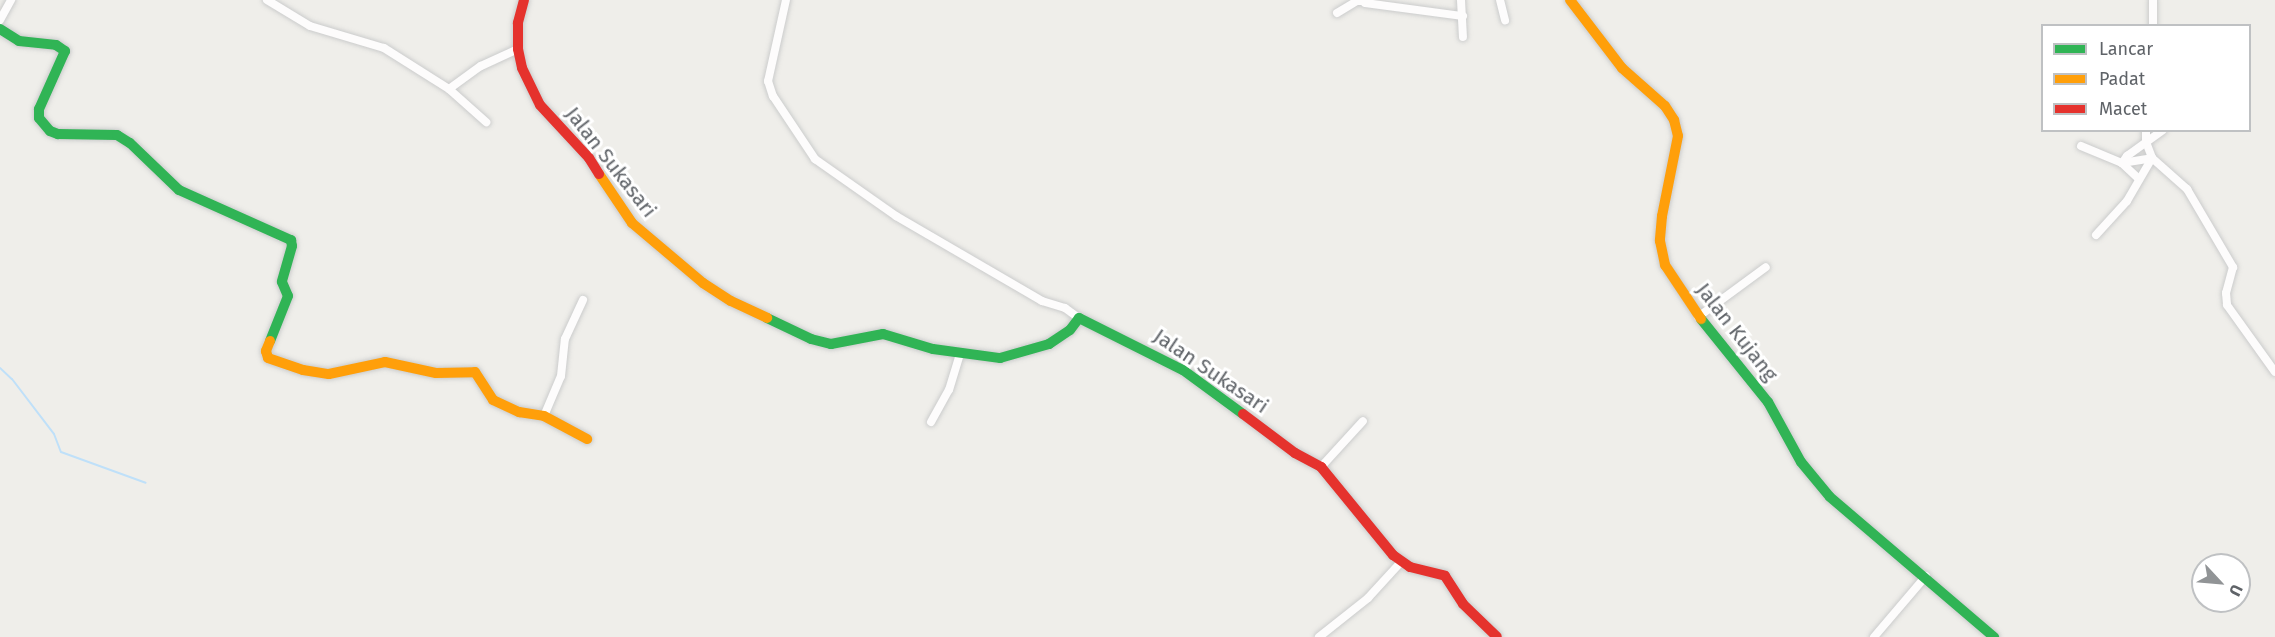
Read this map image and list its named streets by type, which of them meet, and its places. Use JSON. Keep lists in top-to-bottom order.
{
  "streets": {
    "street": ["Jalan Sukasari", "Jalan Kujang"]
  },
  "legend": ["Lancar", "Padat", "Macet"],
  "north": "bottom right"
}
